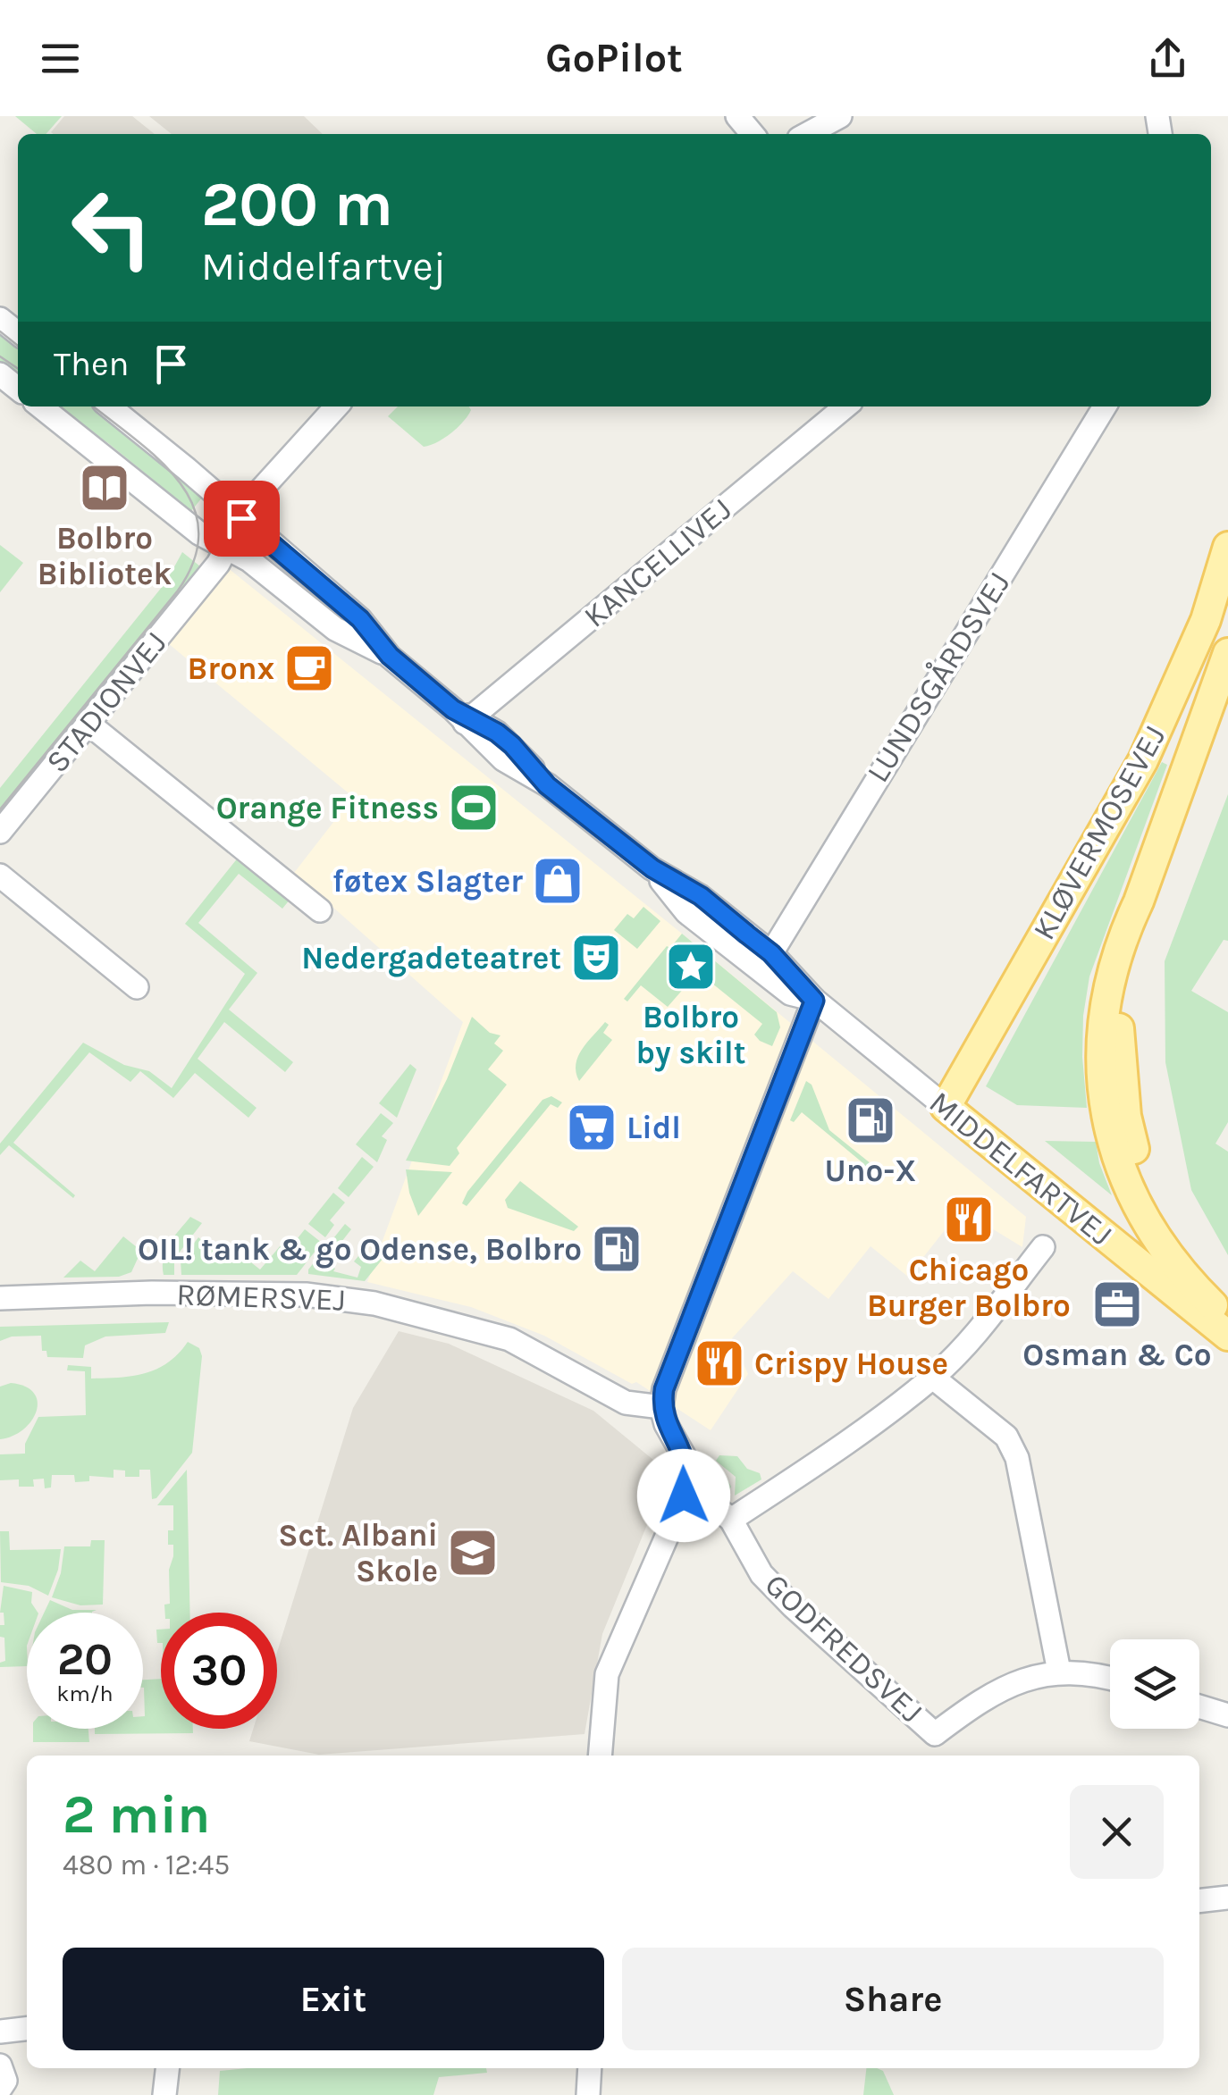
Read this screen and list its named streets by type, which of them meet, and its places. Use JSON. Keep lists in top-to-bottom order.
{
  "streets": {
    "main road": ["KLØVERMOSEVEJ", "MIDDELFARTVEJ"],
    "street": [
      "KANCELLIVEJ",
      "LUNDSGÅRDSVEJ",
      "STADIONVEJ",
      "RØMERSVEJ",
      "GODFREDSVEJ"
    ]
  },
  "crossings": [
    ["KANCELLIVEJ", "MIDDELFARTVEJ"],
    ["LUNDSGÅRDSVEJ", "MIDDELFARTVEJ"],
    ["STADIONVEJ", "MIDDELFARTVEJ"],
    ["KLØVERMOSEVEJ", "MIDDELFARTVEJ"]
  ],
  "places": {
    "library": ["Bolbro Bibliotek"],
    "cafe": ["Bronx"],
    "sports": ["Orange Fitness"],
    "shop": ["føtex Slagter"],
    "theatre": ["Nedergadeteatret"],
    "place": ["Bolbro by skilt"],
    "fuel station": ["Uno-X", "OIL! tank & go Odense, Bolbro"],
    "supermarket": ["Lidl"],
    "restaurant": ["Chicago Burger Bolbro", "Crispy House"],
    "office": ["Osman & Co"],
    "school or university": ["Sct. Albani Skole"]
  },
  "page": {
    "header": "GoPilot",
    "turn": ["200 m", "Middelfartvej"],
    "then": "Then",
    "speed": "20 km/h",
    "limit": "30",
    "heading": ["2 min", "480 m · 12:45"],
    "buttons": ["Exit", "Share"]
  }
}
